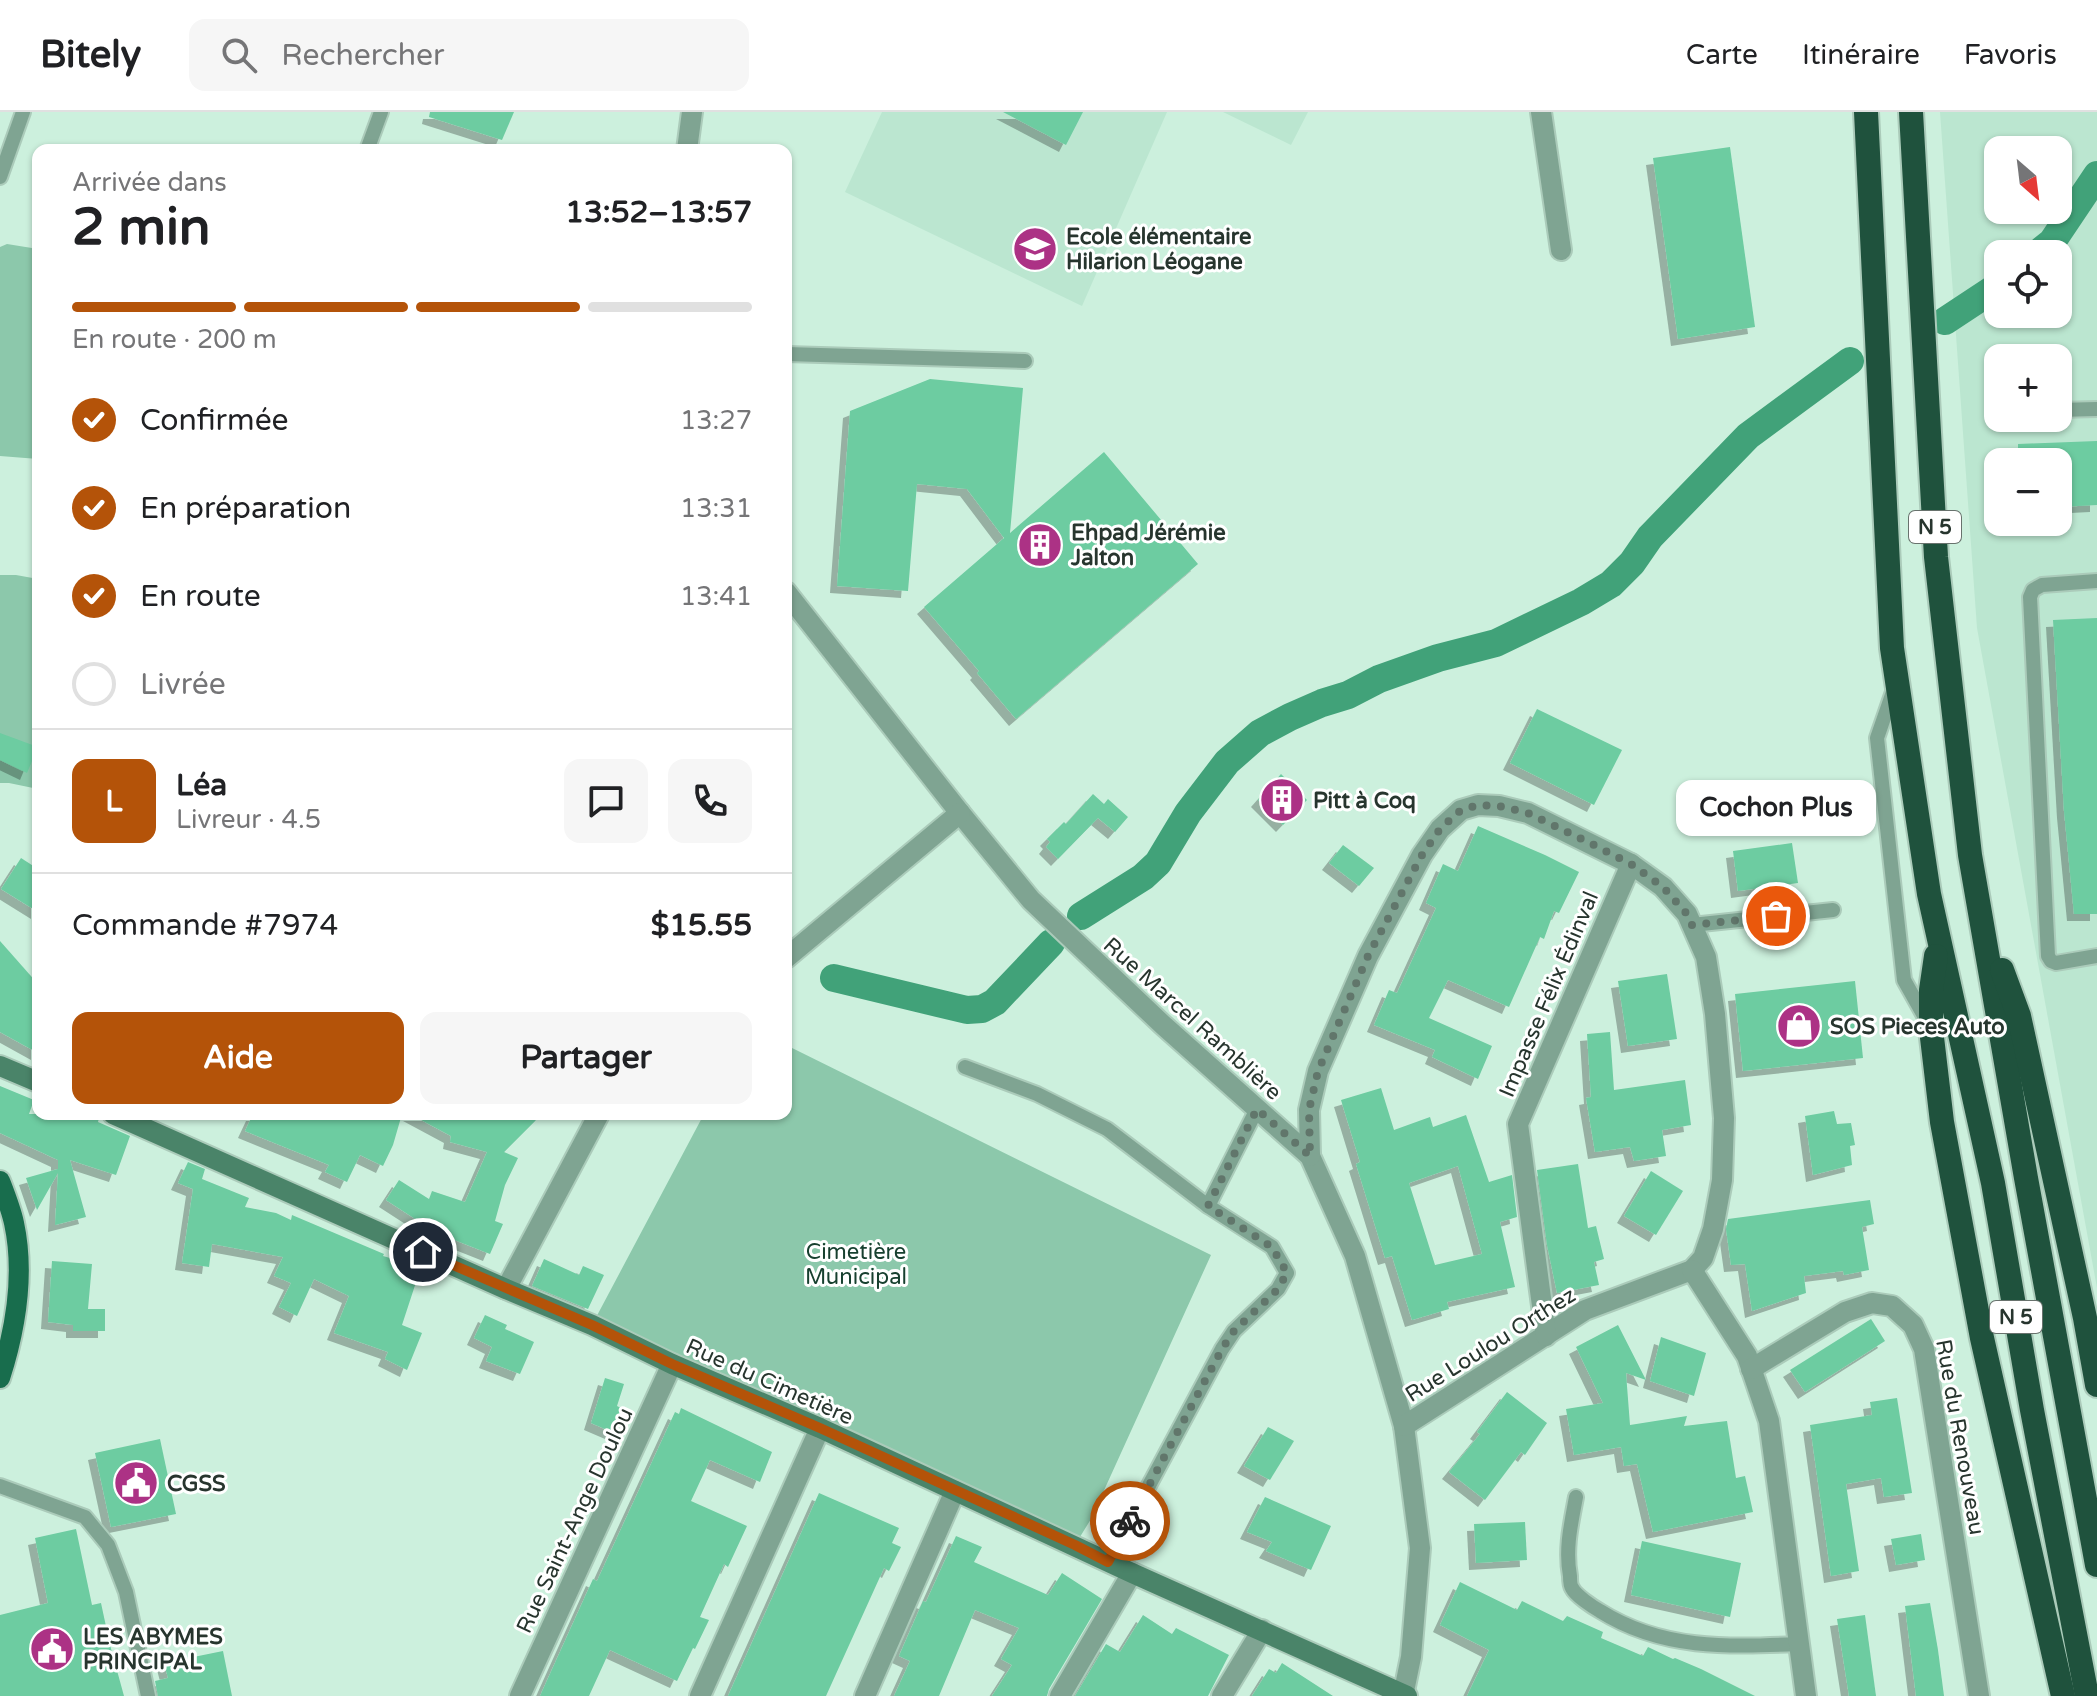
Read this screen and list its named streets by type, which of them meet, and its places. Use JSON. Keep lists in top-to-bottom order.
{
  "streets": {
    "highway": ["N 5"],
    "street": [
      "Impasse Félix Édinval",
      "Rue Marcel Ramblière",
      "Rue Loulou Orthez",
      "Rue du Cimetière",
      "Rue du Renouveau",
      "Rue Saint-Ange Doulou"
    ]
  },
  "crossings": [
    ["Impasse Félix Édinval", "Rue Loulou Orthez"],
    ["Rue Marcel Ramblière", "Rue Loulou Orthez"],
    ["Rue Marcel Ramblière", "Rue du Cimetière"],
    ["Rue du Cimetière", "Rue Saint-Ange Doulou"]
  ],
  "parks": ["Cimetière Municipal"],
  "places": {
    "school or university": ["Ecole élémentaire Hilarion Léogane"],
    "building": ["Ehpad Jérémie Jalton", "Pitt à Coq"],
    "other": ["Cochon Plus"],
    "shop": ["SOS Pieces Auto"],
    "public building": ["CGSS", "LES ABYMES PRINCIPAL"]
  },
  "north": "bottom right",
  "page": {
    "header": "Bitely",
    "search": "Rechercher",
    "nav": ["Carte", "Itinéraire", "Favoris"],
    "map_buttons": ["+", "−"],
    "heading": ["2 min", "Arrivée dans", "13:52–13:57"],
    "panel": [
      "Léa",
      "Livreur · 4.5",
      "Commande #7974",
      "$15.55"
    ],
    "bar": "En route · 200 m",
    "list": [
      ["Confirmée", "13:27"],
      ["En préparation", "13:31"],
      ["En route", "13:41"],
      "Livrée"
    ],
    "round": "L",
    "bubble": "Cochon Plus",
    "buttons": ["Aide", "Partager"]
  }
}
